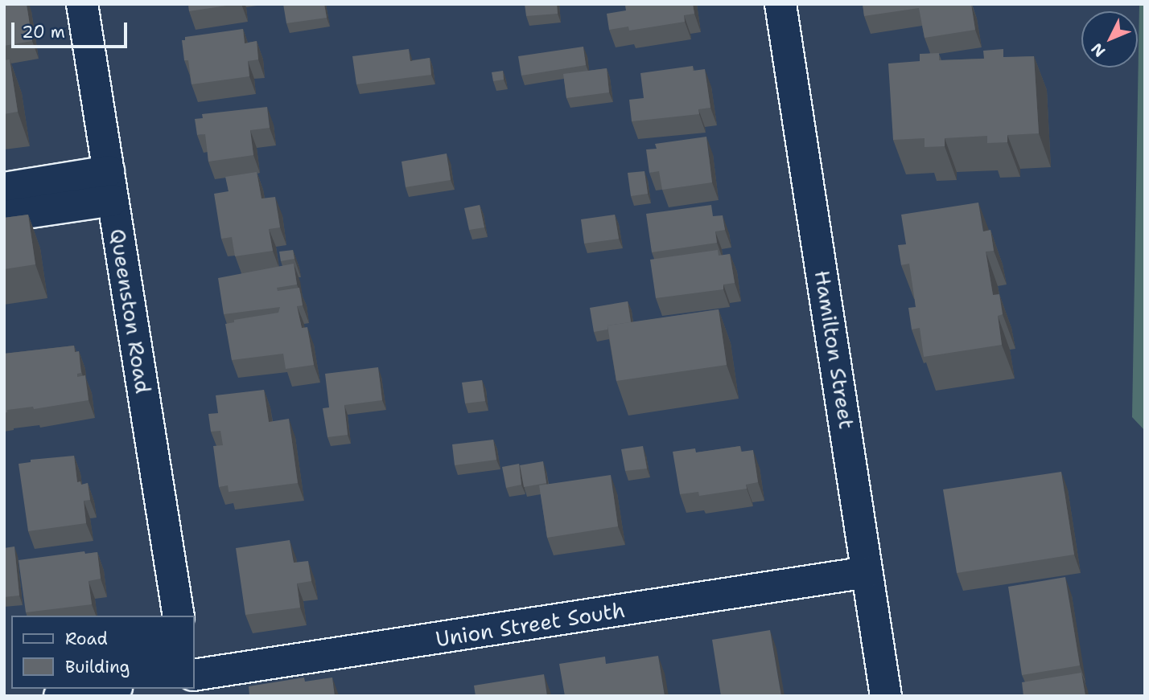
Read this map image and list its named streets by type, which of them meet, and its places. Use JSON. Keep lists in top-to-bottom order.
{
  "streets": {
    "street": ["Queenston Road", "Hamilton Street", "Union Street South"]
  },
  "crossings": [
    ["Hamilton Street", "Union Street South"]
  ],
  "legend": ["Road", "Building"],
  "scale_bar": "20 m",
  "north": "bottom left"
}
